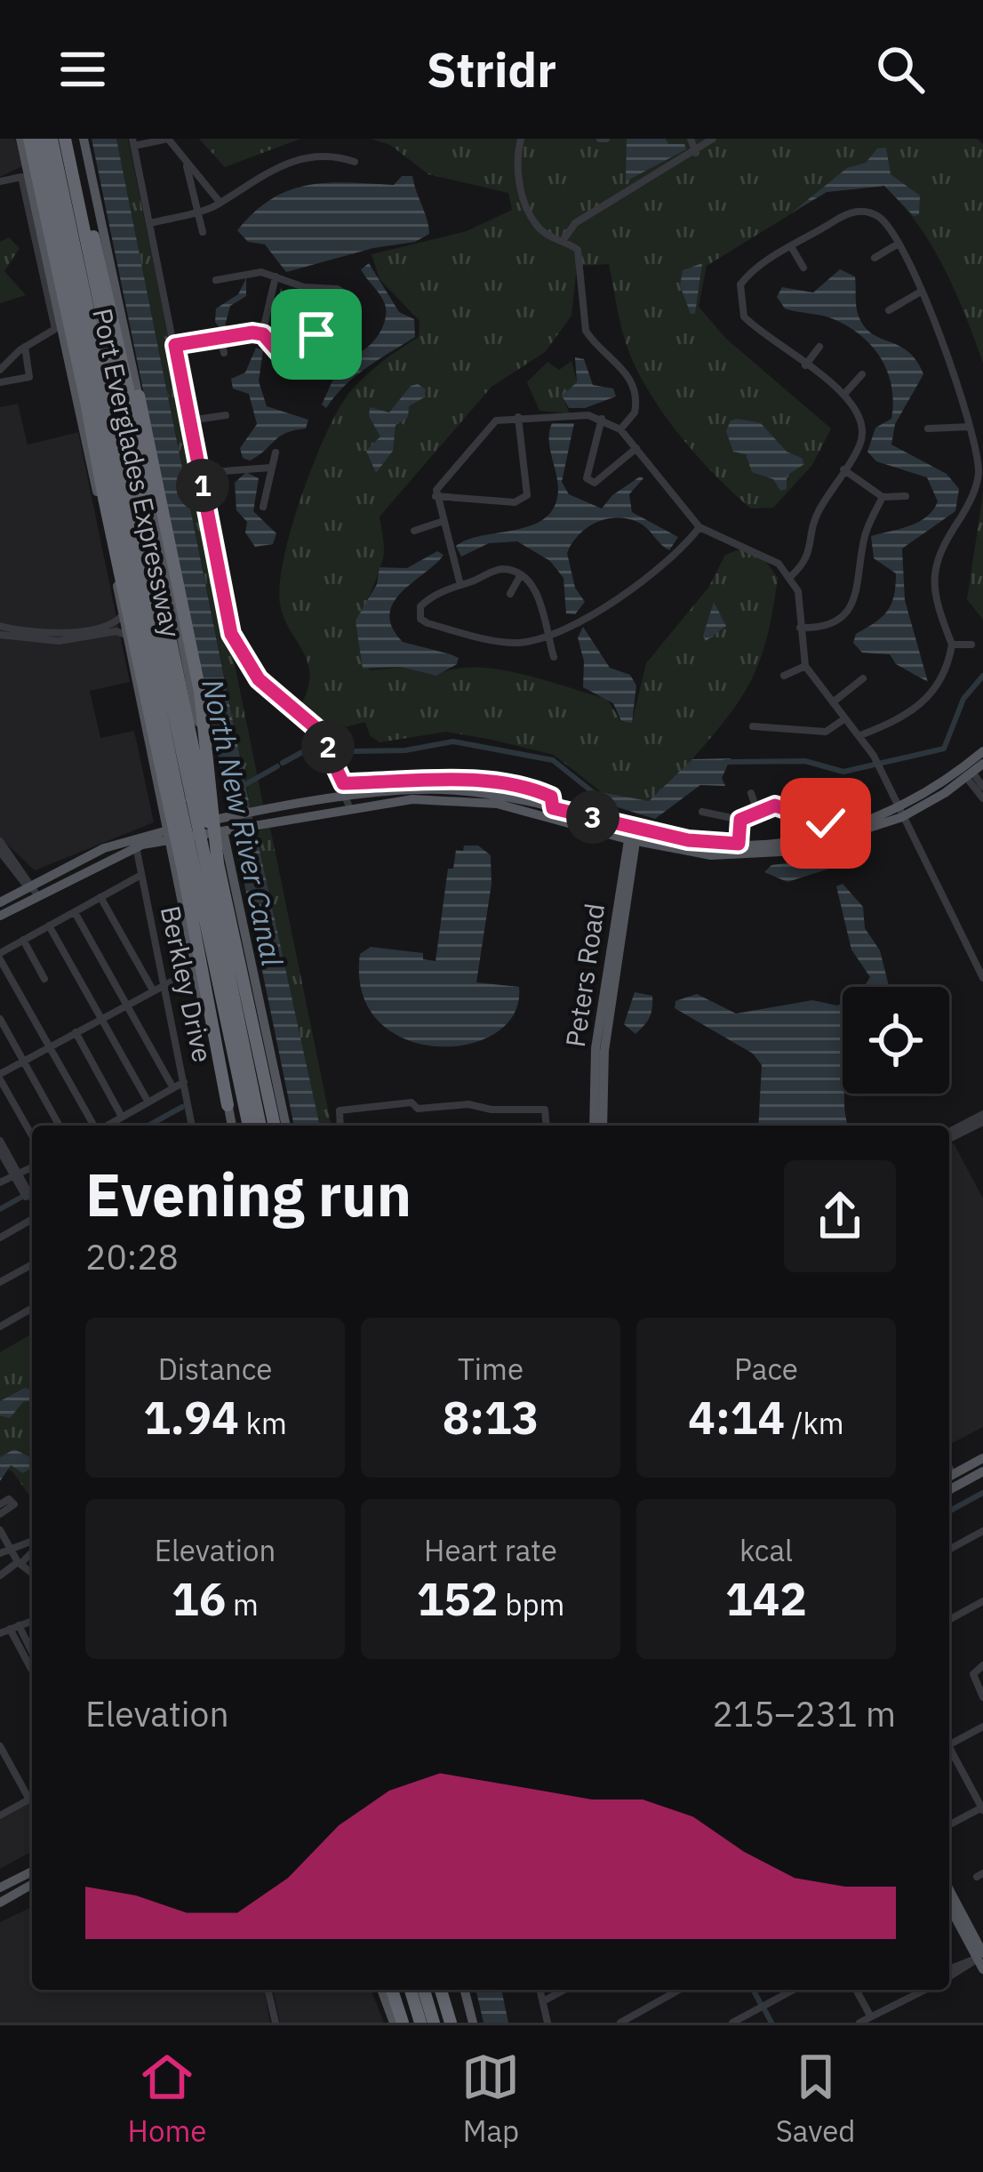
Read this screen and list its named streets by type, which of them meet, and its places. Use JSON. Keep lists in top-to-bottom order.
{
  "streets": {
    "highway": ["Port Everglades Expressway"],
    "main road": ["Peters Road"],
    "street": ["Berkley Drive"]
  },
  "water": ["North New River Canal"],
  "page": {
    "header": "Stridr",
    "pins": ["1", "2", "3"],
    "heading": ["Evening run", "20:28"],
    "stats": [
      ["Distance", "1.94 km"],
      ["Time", "8:13"],
      ["Pace", "4:14 /km"],
      ["Elevation", "16 m"],
      ["Heart rate", "152 bpm"],
      ["kcal", "142"]
    ],
    "chart": ["Elevation", "215–231 m"],
    "tabs": ["Home", "Map", "Saved"]
  }
}
